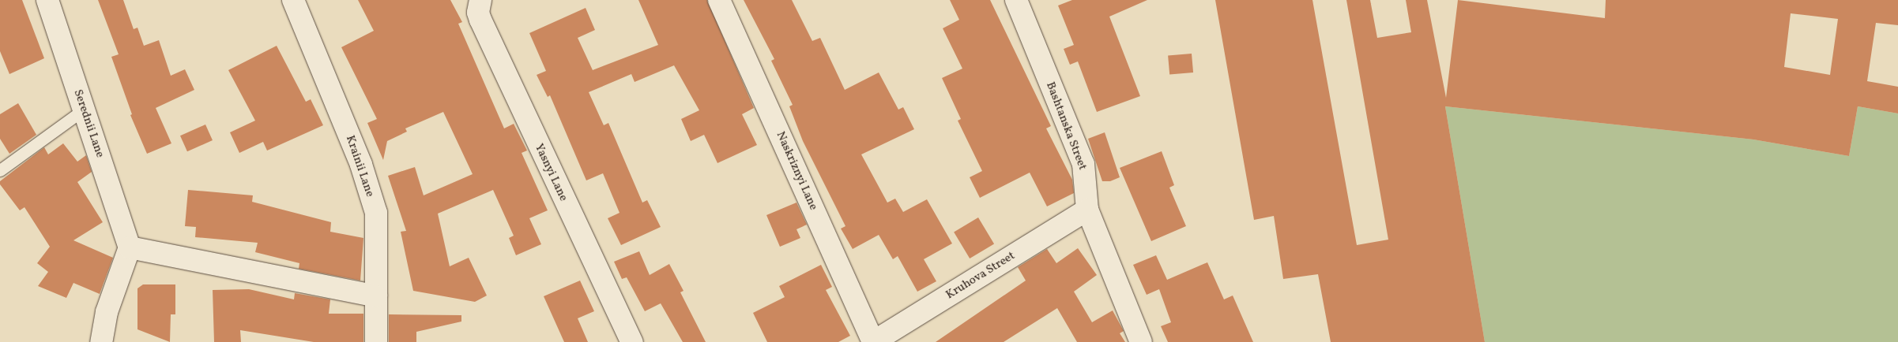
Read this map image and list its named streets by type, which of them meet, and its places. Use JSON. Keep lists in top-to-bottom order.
{
  "streets": {
    "street": [
      "Serednii Lane",
      "Bashtanska Street",
      "Krainii Lane",
      "Naskriznyi Lane",
      "Yasnyi Lane",
      "Kruhova Street"
    ]
  },
  "crossings": [
    ["Bashtanska Street", "Kruhova Street"],
    ["Naskriznyi Lane", "Kruhova Street"]
  ]
}
